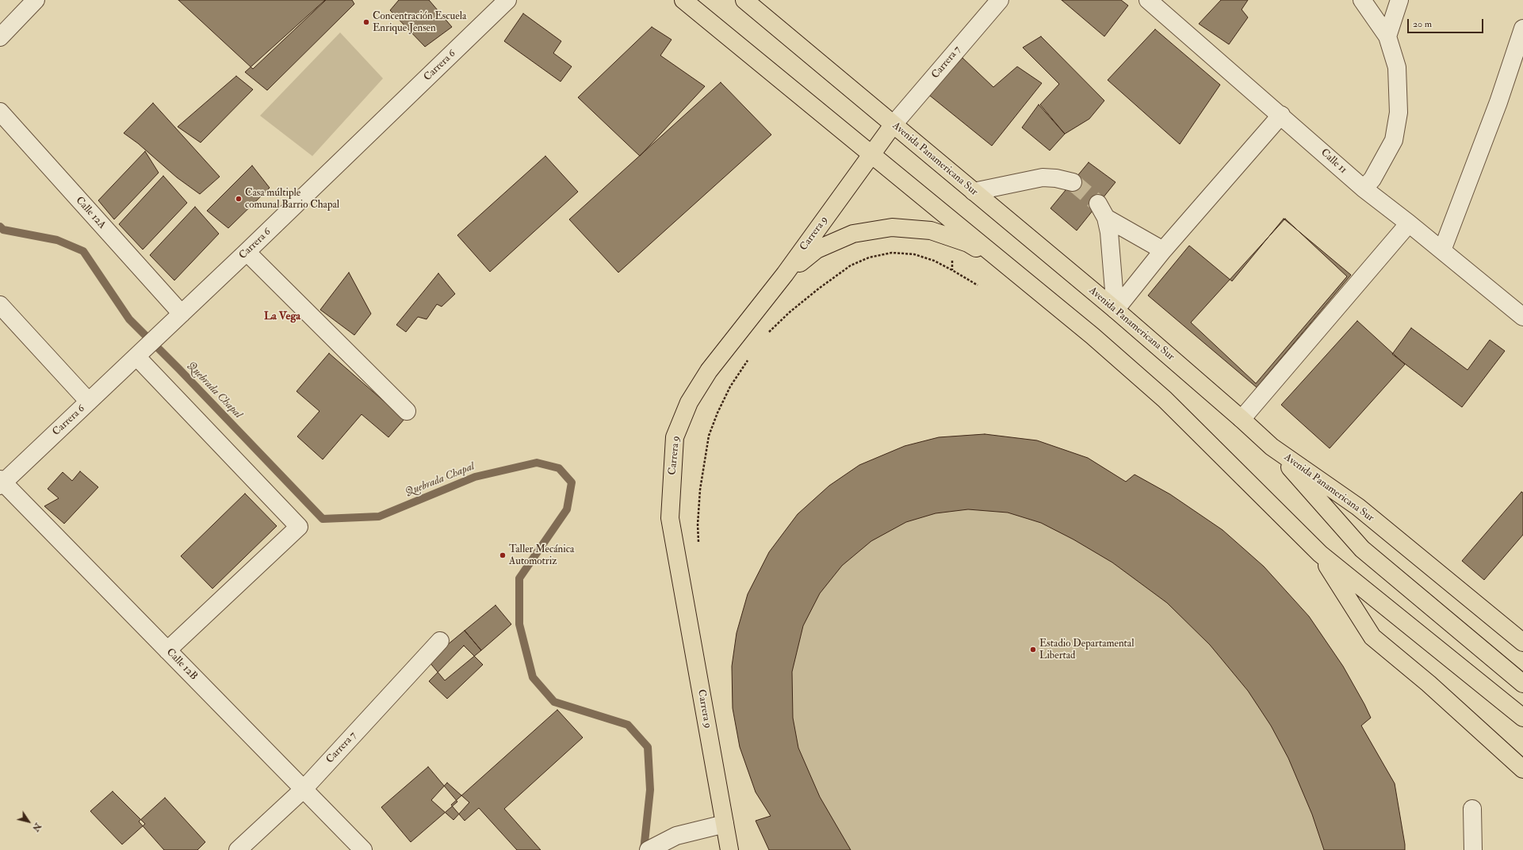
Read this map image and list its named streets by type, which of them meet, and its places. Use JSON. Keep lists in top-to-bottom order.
{
  "streets": {
    "main road": ["Avenida Panamericana Sur", "Carrera 9"],
    "street": [
      "Carrera 7",
      "Carrera 6",
      "Calle 11",
      "Calle 12A",
      "Calle 12B"
    ]
  },
  "crossings": [
    ["Carrera 7", "Avenida Panamericana Sur"],
    ["Carrera 7", "Carrera 9"],
    ["Carrera 7", "Calle 12B"],
    ["Carrera 6", "Calle 12A"],
    ["Carrera 6", "Calle 12B"],
    ["Avenida Panamericana Sur", "Carrera 9"]
  ],
  "districts": ["La Vega"],
  "water": ["Quebrada Chapal"],
  "places": [
    "Concentración Escuela Enrique Jensen",
    "Casa múltiple comunal Barrio Chapal",
    "Taller Mecánica Automotriz",
    "Estadio Departamental Libertad"
  ],
  "scale_bar": "20 m",
  "north": "bottom right"
}
